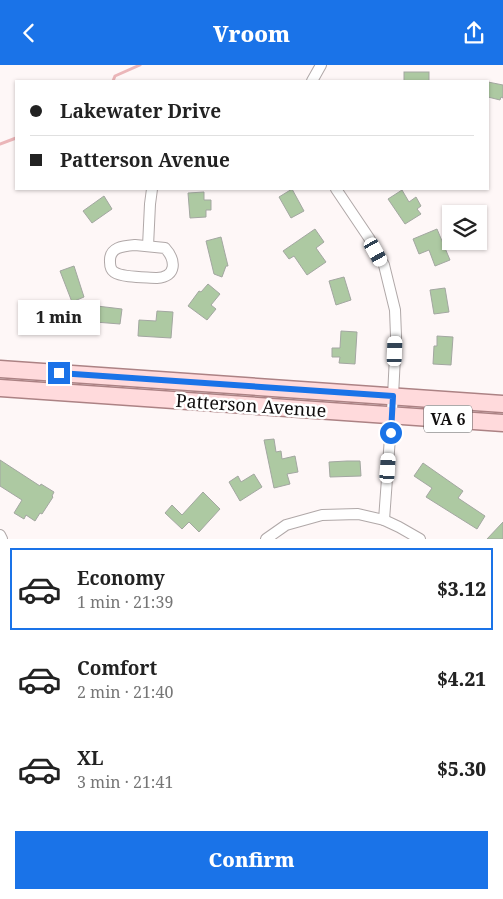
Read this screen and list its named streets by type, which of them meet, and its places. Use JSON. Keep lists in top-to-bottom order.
{
  "streets": {
    "main road": ["Patterson Avenue", "VA 6"]
  },
  "page": {
    "header": "Vroom",
    "banner": ["Lakewater Drive", "Patterson Avenue"],
    "bubble": "1 min",
    "list": [
      {
        "name": "Economy",
        "note": "1 min · 21:39",
        "value": "$3.12"
      },
      {
        "name": "Comfort",
        "note": "2 min · 21:40",
        "value": "$4.21"
      },
      {
        "name": "XL",
        "note": "3 min · 21:41",
        "value": "$5.30"
      }
    ],
    "buttons": "Confirm"
  }
}
